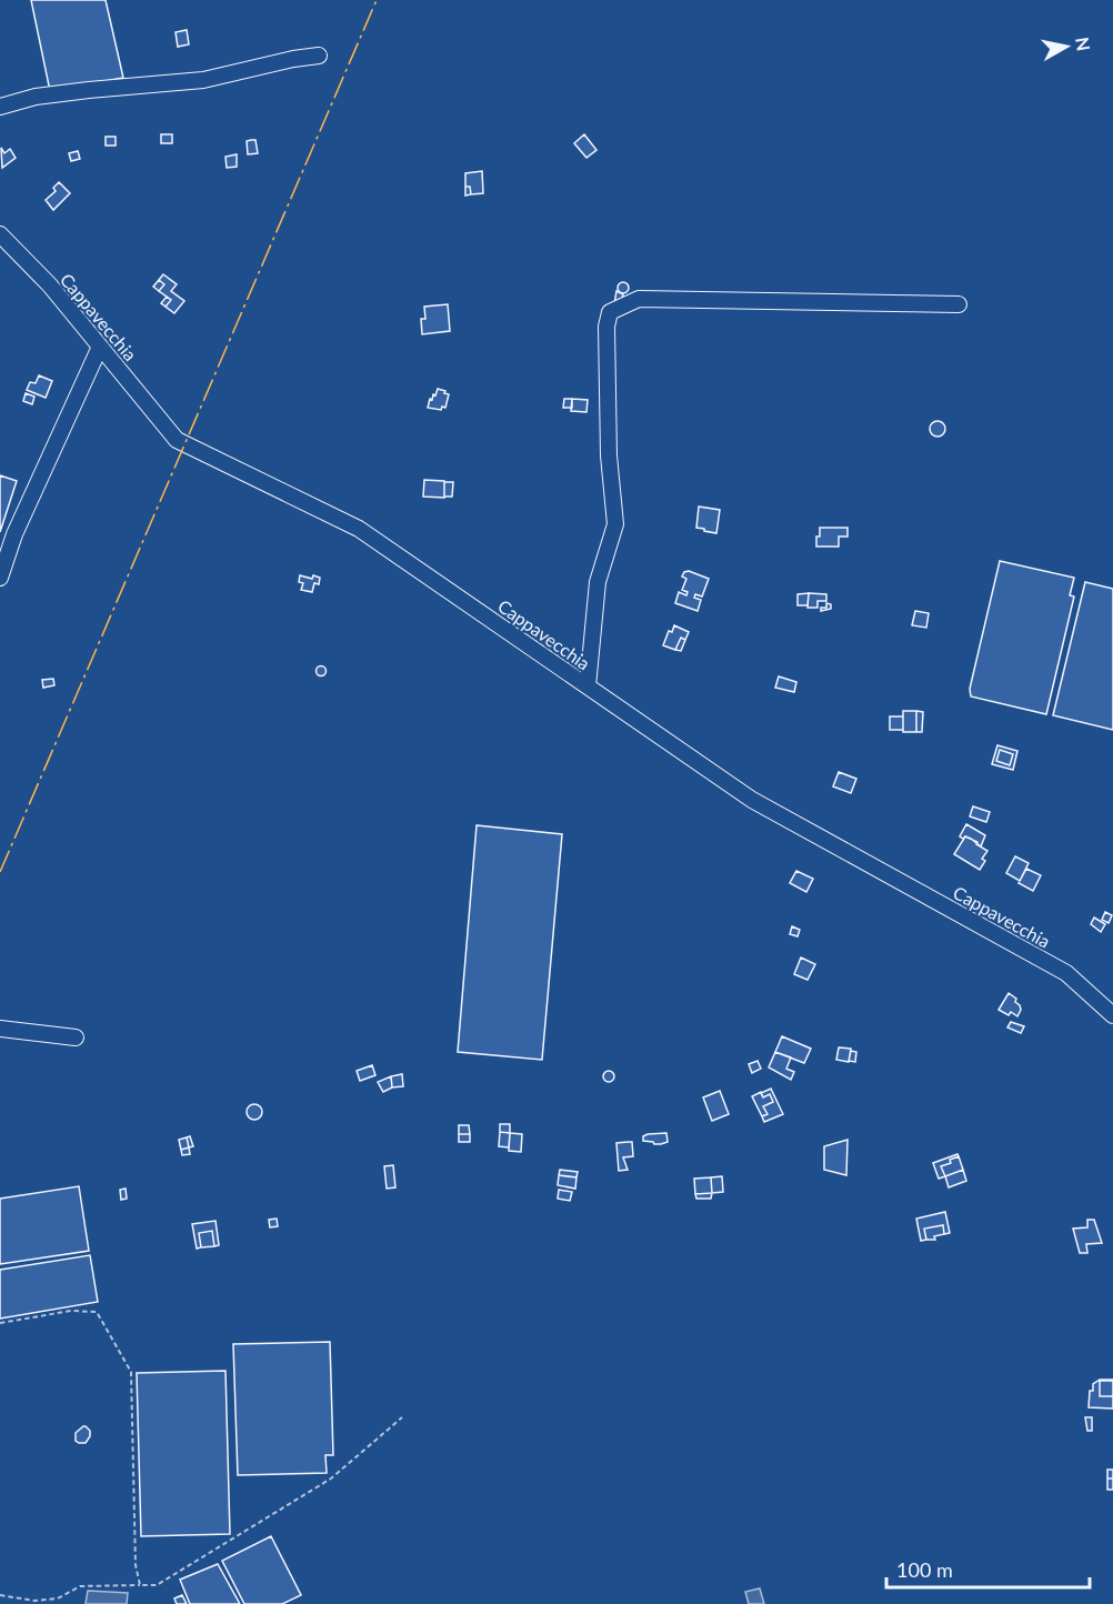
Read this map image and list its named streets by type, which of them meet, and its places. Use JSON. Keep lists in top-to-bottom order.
{
  "streets": {
    "street": ["Cappavecchia"]
  },
  "scale_bar": "100 m",
  "north": "right"
}
